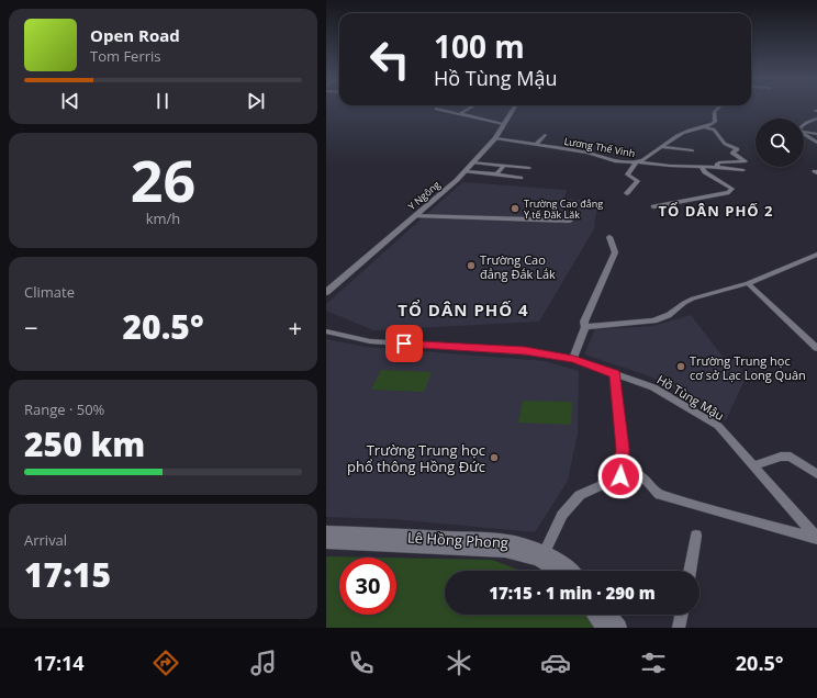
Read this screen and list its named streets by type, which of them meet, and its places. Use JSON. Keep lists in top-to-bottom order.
{
  "streets": {
    "street": [
      "Lương Thế Vinh",
      "Y Ngông",
      "Hồ Tùng Mậu",
      "Lê Hồng Phong"
    ]
  },
  "crossings": [
    ["Lương Thế Vinh", "Y Ngông"]
  ],
  "districts": ["TỔ DÂN PHỐ 2", "TỔ DÂN PHỐ 4"],
  "places": [
    "Trường Cao đẳng Y tế Đăk Lăk",
    "Trường Cao đẳng Đắk Lắk",
    "Trường Trung học cơ sở Lạc Long Quân",
    "Trường Trung học phổ thông Hồng Đức"
  ],
  "page": {
    "turn": ["100 m", "Hồ Tùng Mậu"],
    "song": ["Open Road", "Tom Ferris"],
    "tile": [
      ["26", "km/h"],
      "Climate",
      ["Range · 50%", "250 km"],
      ["Arrival", "17:15"]
    ],
    "heat": ["−", "20.5°", "+"],
    "limit": "30",
    "trip": "17:15 · 1 min · 290 m",
    "tabs": ["17:14", "20.5°"]
  }
}
